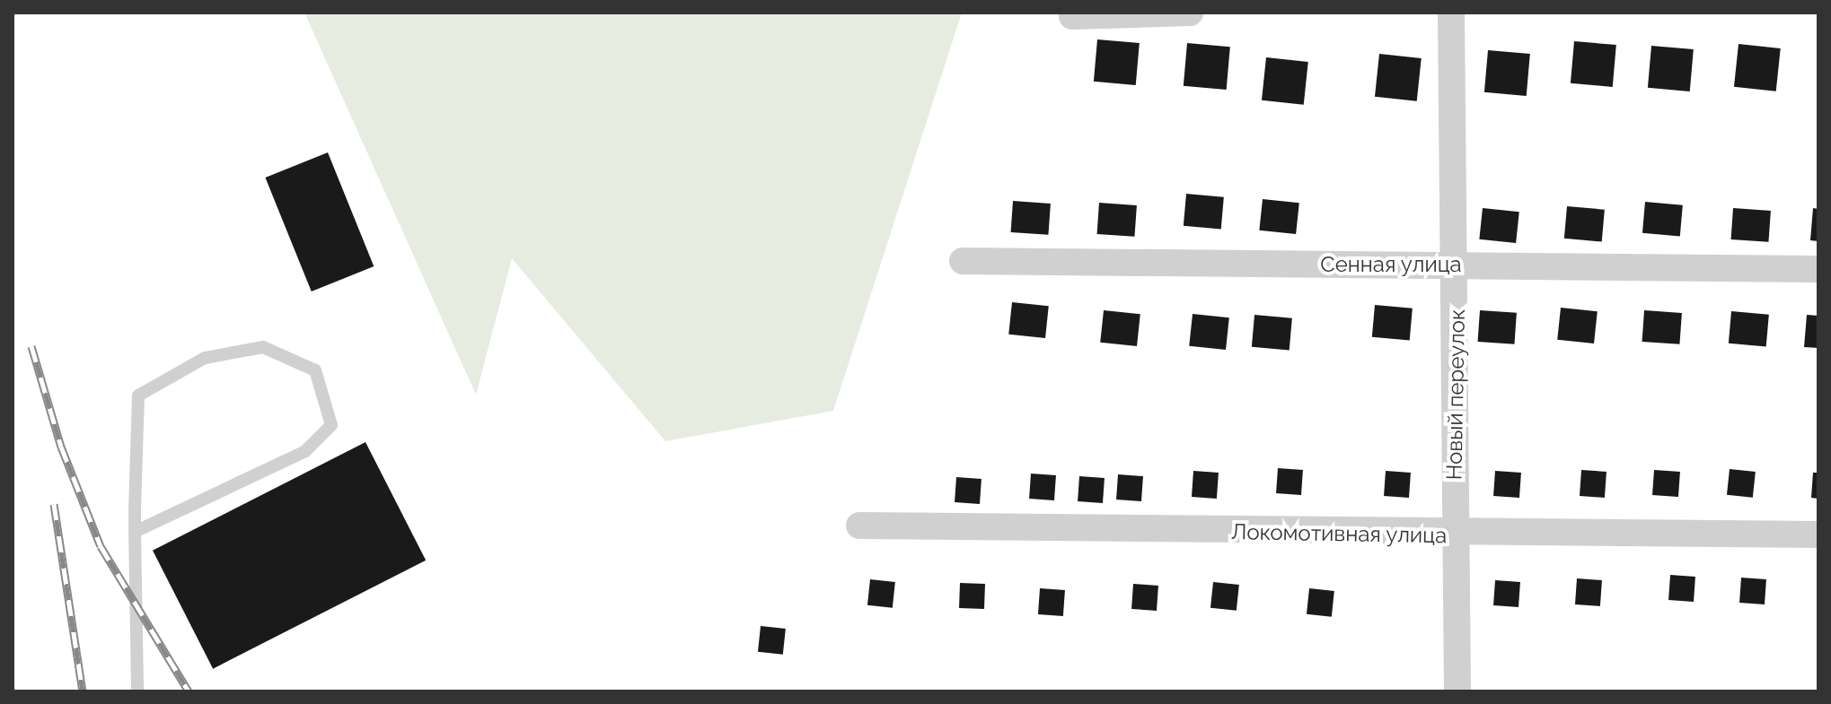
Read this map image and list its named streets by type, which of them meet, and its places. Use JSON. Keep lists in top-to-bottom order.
{
  "streets": {
    "street": ["Сенная улица", "Новый переулок", "Локомотивная улица"]
  },
  "crossings": [
    ["Сенная улица", "Новый переулок"],
    ["Новый переулок", "Локомотивная улица"]
  ]
}
